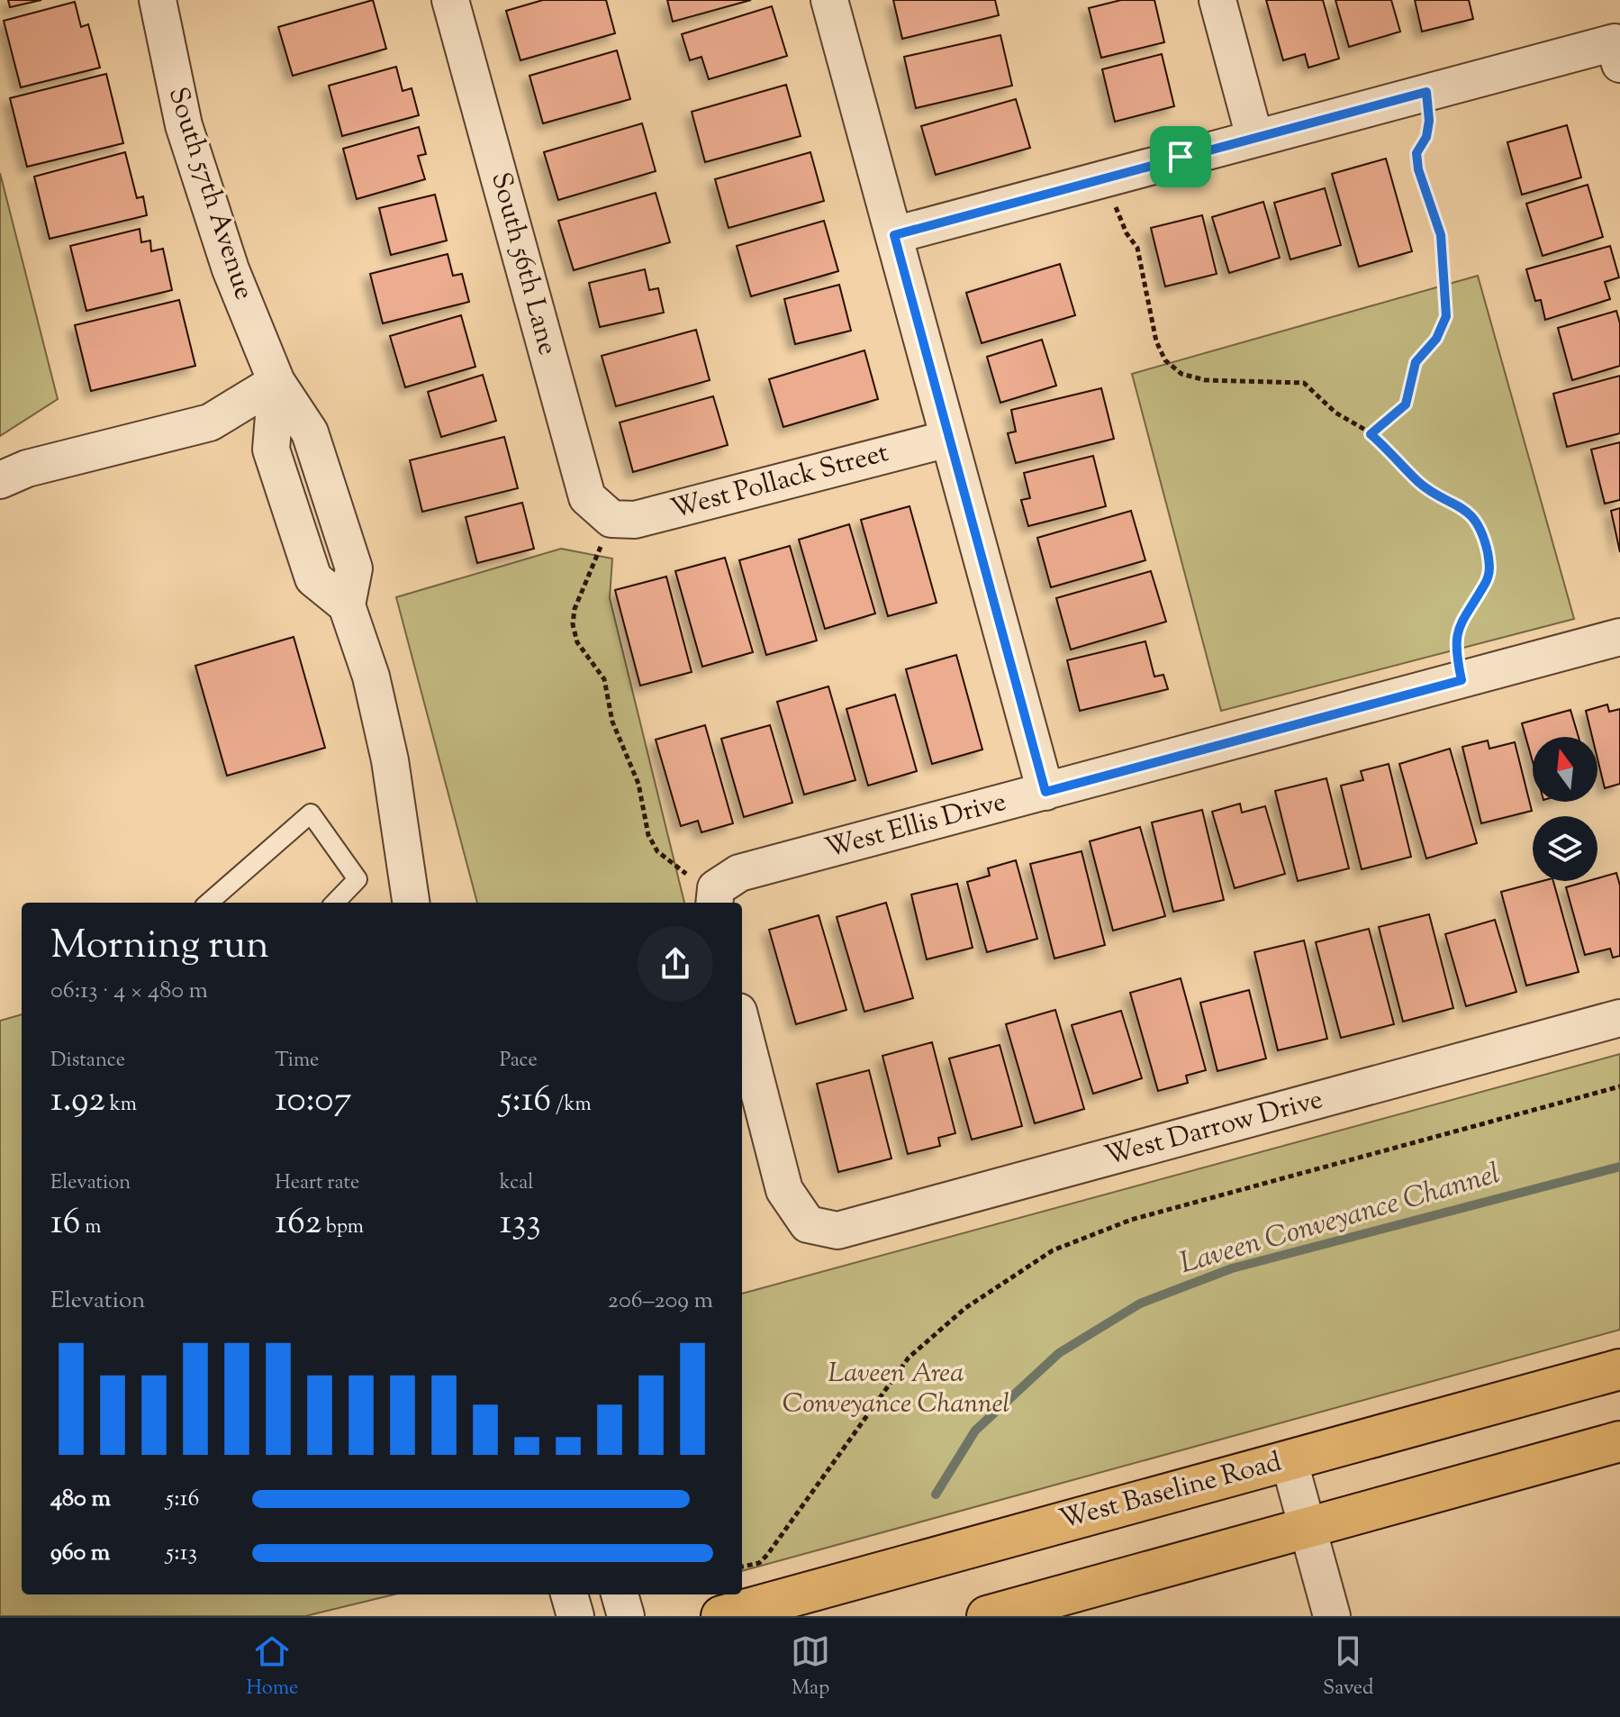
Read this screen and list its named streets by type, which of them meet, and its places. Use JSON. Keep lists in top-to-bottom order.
{
  "streets": {
    "main road": ["West Baseline Road"],
    "street": [
      "South 57th Avenue",
      "South 56th Lane",
      "West Pollack Street",
      "West Ellis Drive",
      "West Darrow Drive"
    ]
  },
  "crossings": [
    ["South 56th Lane", "West Pollack Street"]
  ],
  "water": ["Laveen Conveyance Channel"],
  "parks": ["Laveen Area Conveyance Channel"],
  "north": "top",
  "page": {
    "heading": ["Morning run", "06:13 · 4 × 480 m"],
    "stats": [
      ["Distance", "1.92 km"],
      ["Time", "10:07"],
      ["Pace", "5:16 /km"],
      ["Elevation", "16 m"],
      ["Heart rate", "162 bpm"],
      ["kcal", "133"]
    ],
    "chart": ["Elevation", "206–209 m"],
    "list": [
      {
        "name": "480 m",
        "note": "5:16"
      },
      {
        "name": "960 m",
        "note": "5:13"
      }
    ],
    "tabs": ["Home", "Map", "Saved"]
  }
}
